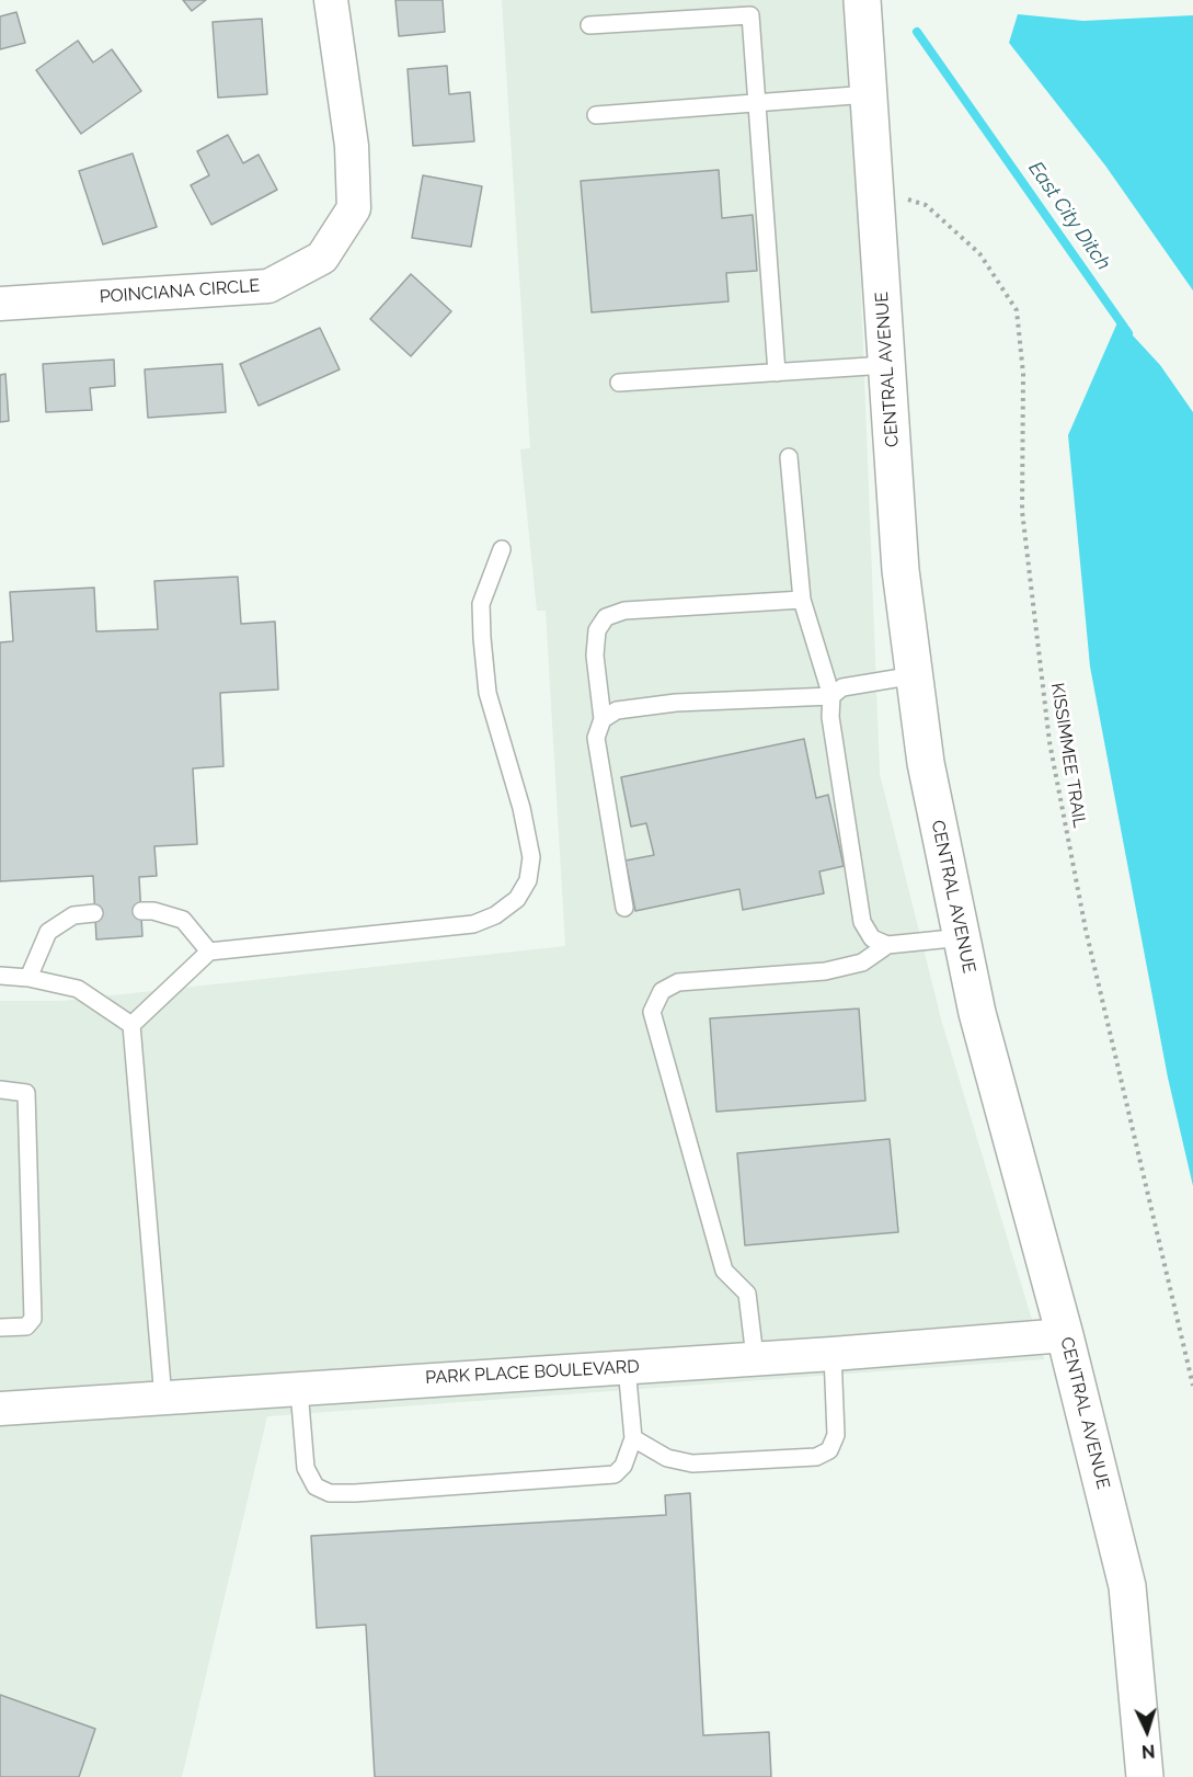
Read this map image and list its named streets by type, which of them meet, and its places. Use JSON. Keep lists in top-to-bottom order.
{
  "streets": {
    "street": ["POINCIANA CIRCLE", "CENTRAL AVENUE", "PARK PLACE BOULEVARD"],
    "path": ["KISSIMMEE TRAIL"]
  },
  "crossings": [
    ["CENTRAL AVENUE", "KISSIMMEE TRAIL"],
    ["CENTRAL AVENUE", "PARK PLACE BOULEVARD"]
  ],
  "water": ["East City Ditch"],
  "north": "bottom"
}
